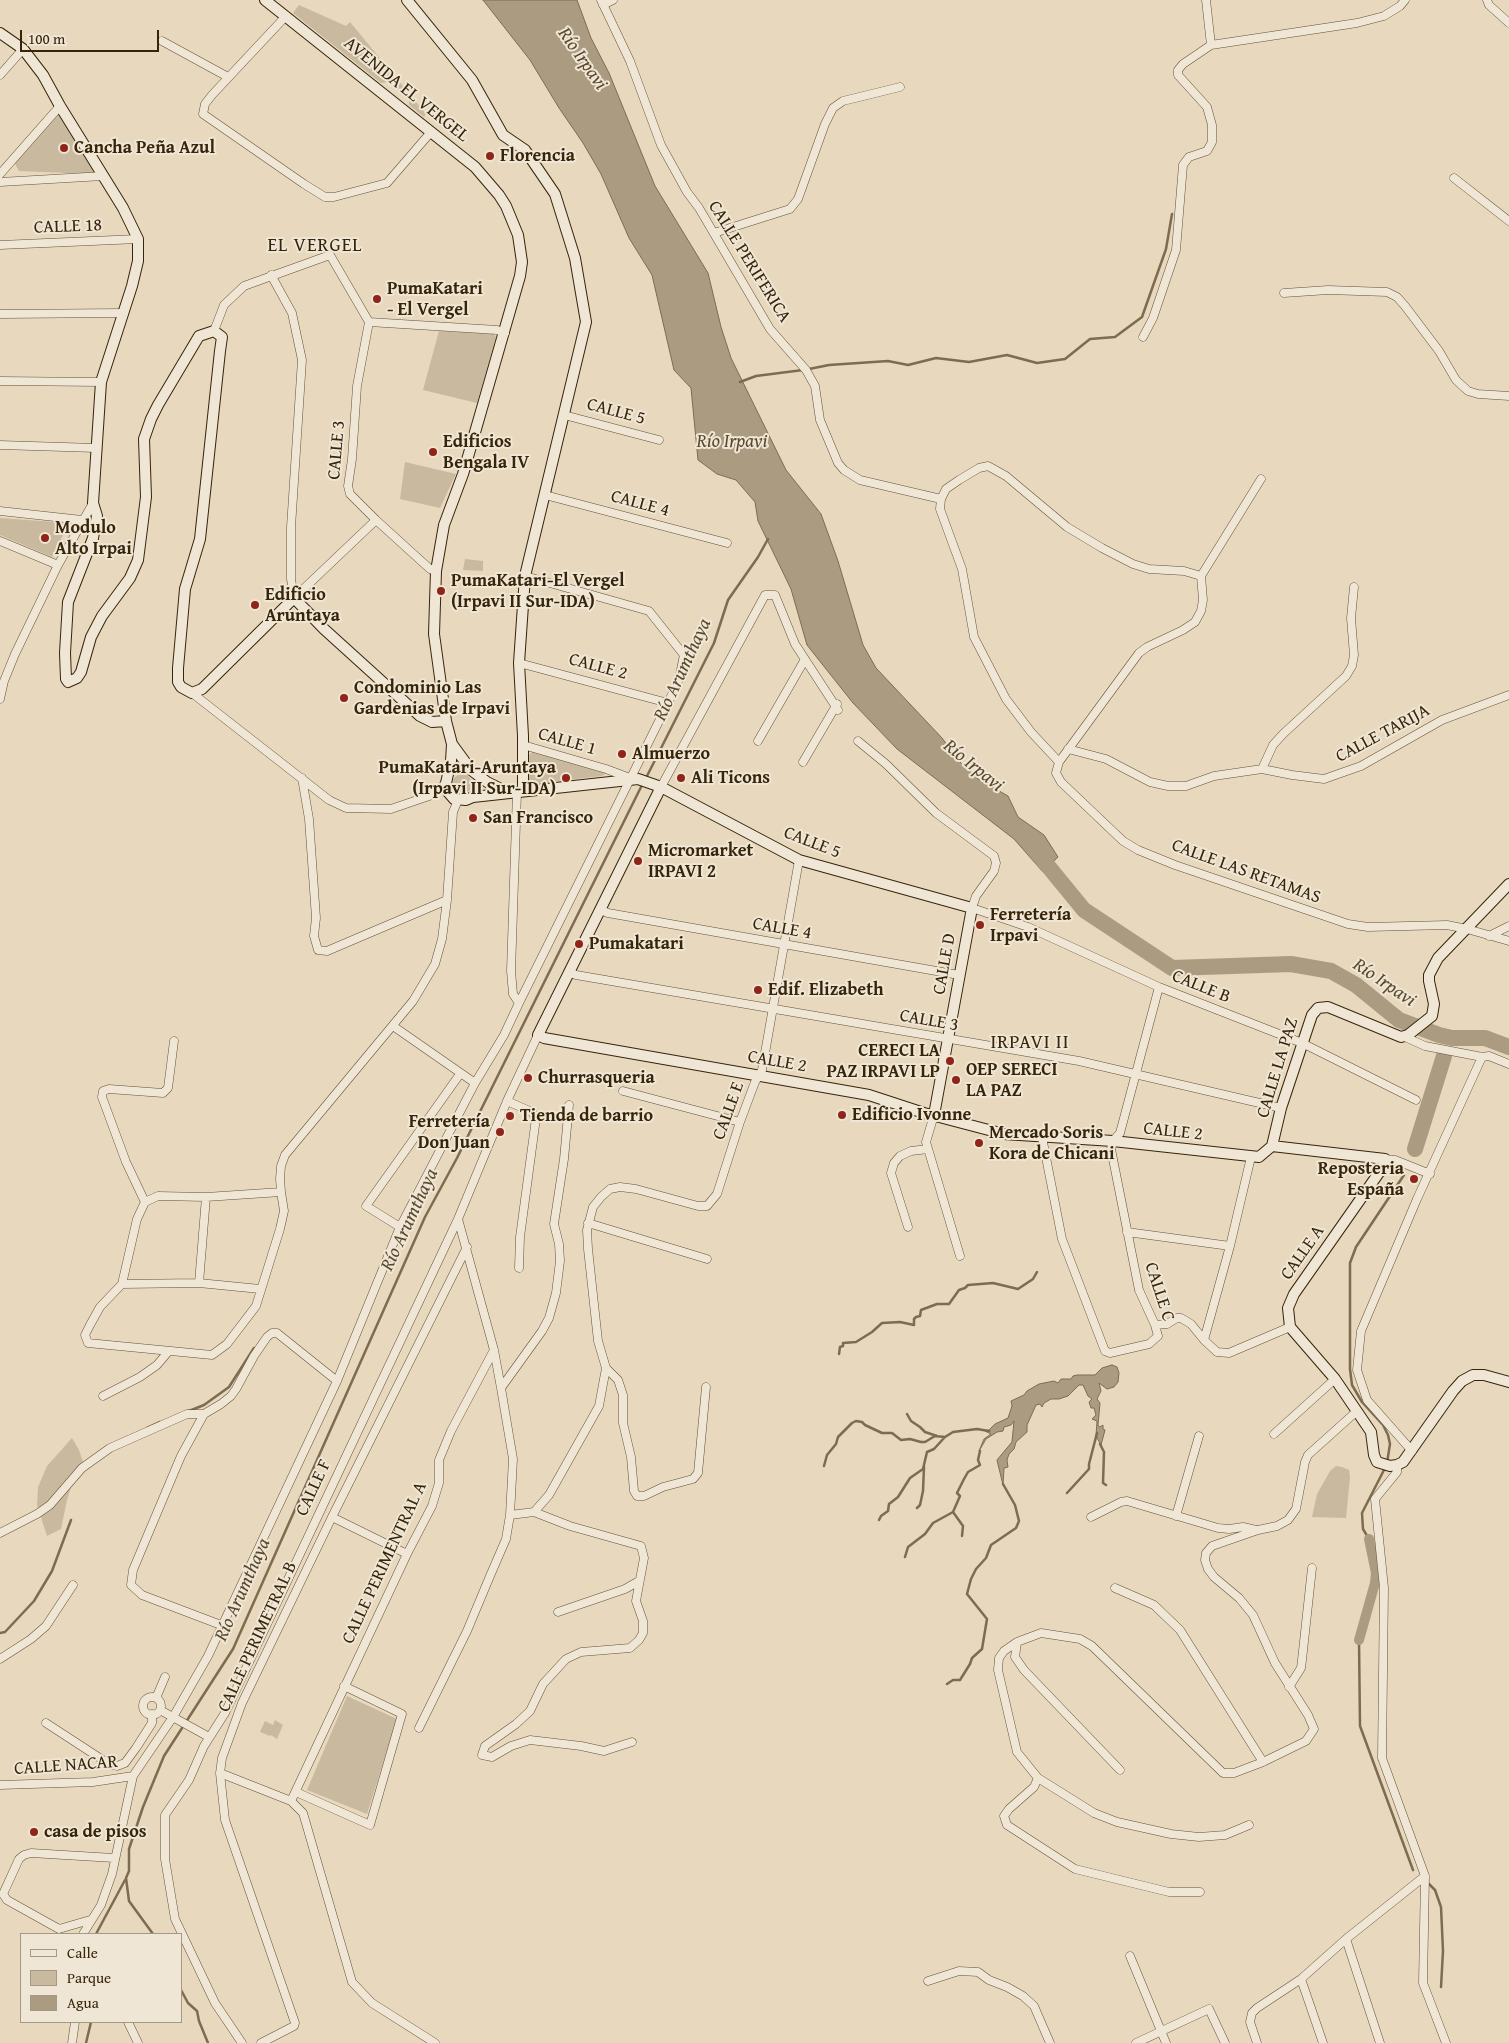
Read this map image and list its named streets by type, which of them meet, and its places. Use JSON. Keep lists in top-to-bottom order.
{
  "streets": {
    "street": [
      "AVENIDA EL VERGEL",
      "CALLE 18",
      "CALLE PERIFERICA",
      "CALLE 5",
      "CALLE 3",
      "CALLE 4",
      "CALLE 2",
      "CALLE TARIJA",
      "CALLE 1",
      "CALLE LAS RETAMAS",
      "CALLE D",
      "CALLE B",
      "CALLE LA PAZ",
      "CALLE E",
      "CALLE A",
      "CALLE C",
      "CALLE F",
      "CALLE PERIMENTRAL A",
      "CALLE PERIMETRAL B",
      "CALLE NACAR"
    ]
  },
  "crossings": [
    ["AVENIDA EL VERGEL", "CALLE 3"],
    ["CALLE 5", "CALLE 1"],
    ["CALLE 5", "CALLE D"],
    ["CALLE 5", "CALLE B"],
    ["CALLE 5", "CALLE E"],
    ["CALLE 3", "CALLE D"],
    ["CALLE 3", "CALLE LA PAZ"],
    ["CALLE 3", "CALLE E"],
    ["CALLE 3", "CALLE C"],
    ["CALLE 4", "CALLE D"],
    ["CALLE 4", "CALLE E"],
    ["CALLE 2", "CALLE D"],
    ["CALLE 2", "CALLE E"],
    ["CALLE 2", "CALLE C"],
    ["CALLE 2", "CALLE F"],
    ["CALLE D", "CALLE B"],
    ["CALLE B", "CALLE LA PAZ"],
    ["CALLE B", "CALLE C"]
  ],
  "districts": ["EL VERGEL", "IRPAVI II"],
  "water": ["Río Irpavi", "Río Arumthaya"],
  "places": [
    "Cancha Peña Azul",
    "Florencia",
    "PumaKatari - El Vergel",
    "Edificios Bengala IV",
    "Modulo Alto Irpai",
    "PumaKatari-El Vergel (Irpavi II Sur-IDA)",
    "Edificio Aruntaya",
    "Condominio Las Gardenias de Irpavi",
    "Almuerzo",
    "PumaKatari-Aruntaya (Irpavi II Sur-IDA)",
    "Ali Ticons",
    "San Francisco",
    "Micromarket IRPAVI 2",
    "Ferretería Irpavi",
    "Pumakatari",
    "Edif. Elizabeth",
    "CERECI LA PAZ IRPAVI LP",
    "Churrasqueria",
    "OEP SERECI LA PAZ",
    "Edificio Ivonne",
    "Tienda de barrio",
    "Ferretería Don Juan",
    "Mercado Soris Kora de Chicani",
    "Reposteria España",
    "casa de pisos"
  ],
  "legend": ["Calle", "Parque", "Agua"],
  "scale_bar": "100 m"
}
